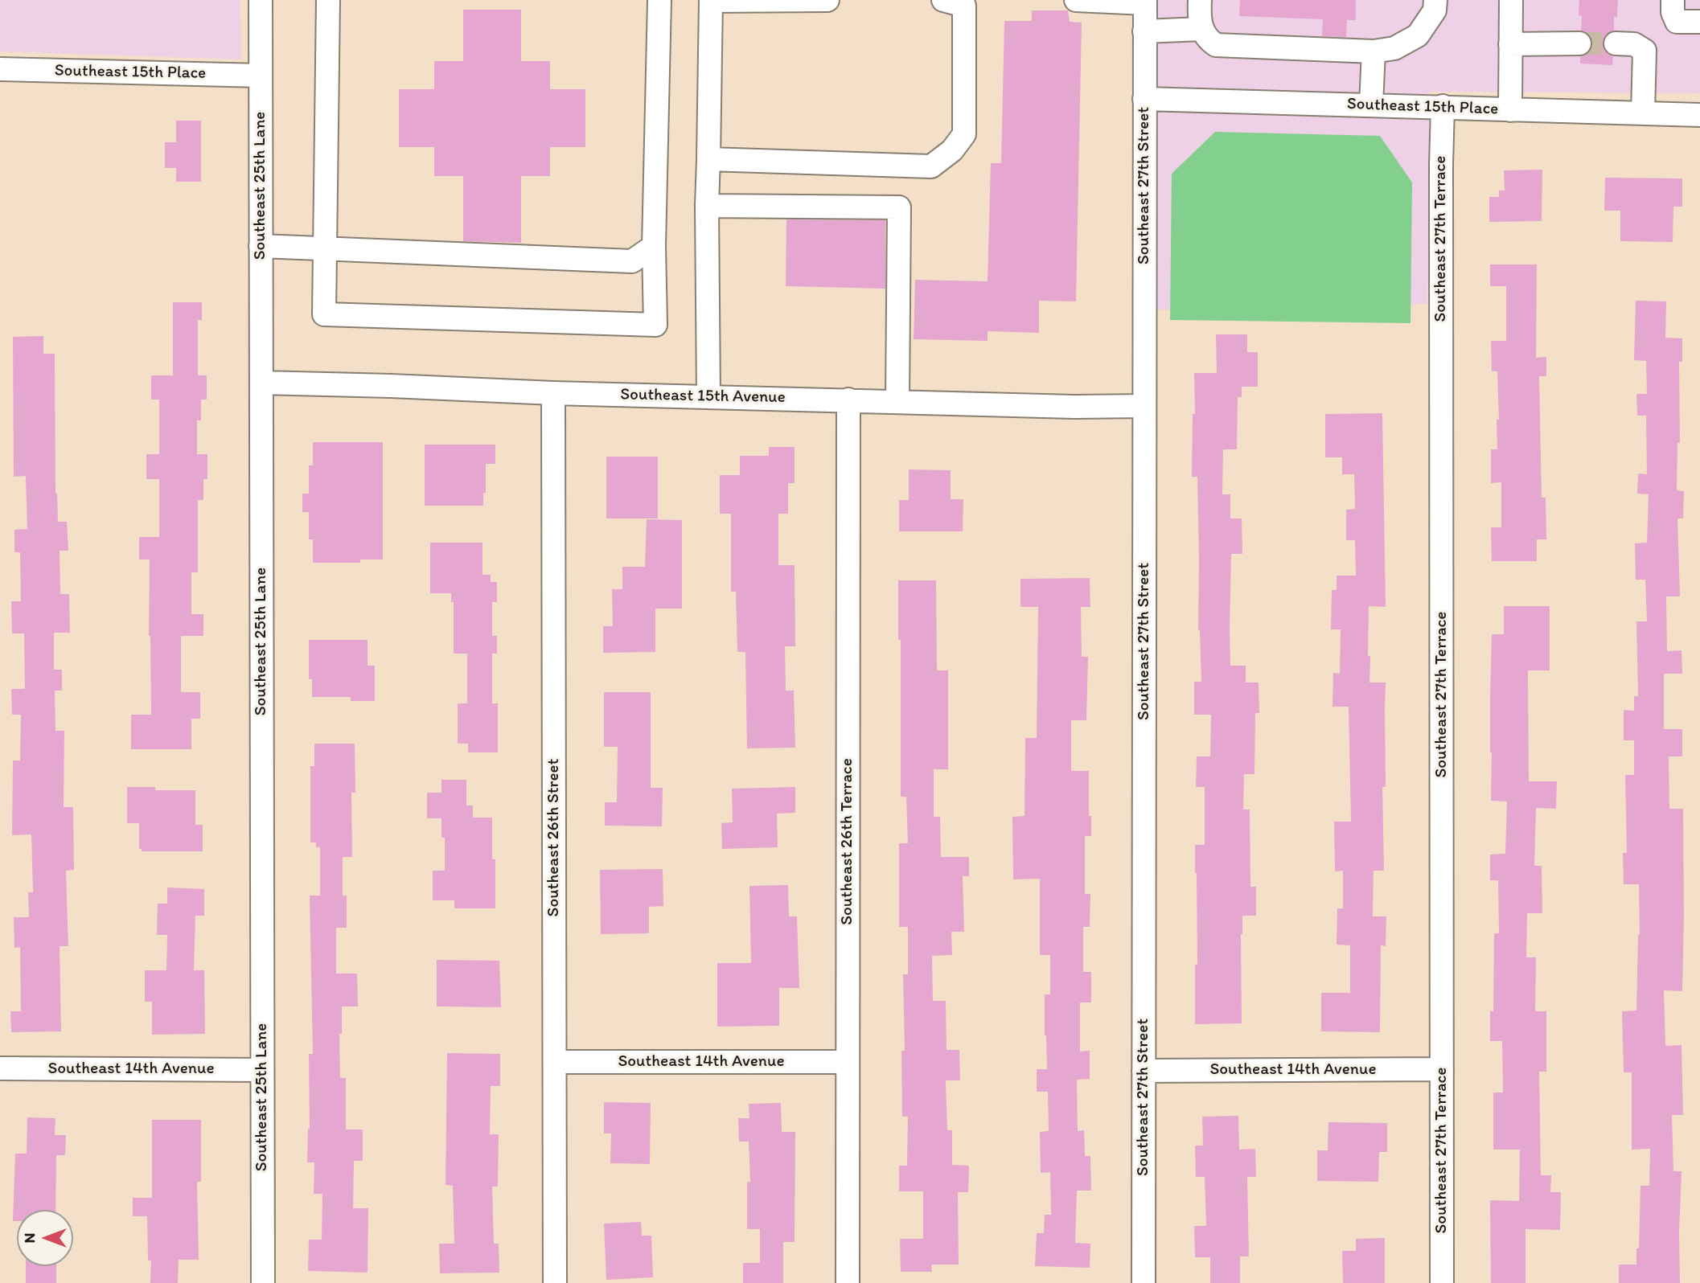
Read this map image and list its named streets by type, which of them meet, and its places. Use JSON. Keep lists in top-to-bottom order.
{
  "streets": {
    "street": [
      "Southeast 15th Place",
      "Southeast 25th Lane",
      "Southeast 27th Street",
      "Southeast 27th Terrace",
      "Southeast 15th Avenue",
      "Southeast 26th Street",
      "Southeast 26th Terrace",
      "Southeast 14th Avenue"
    ]
  },
  "crossings": [
    ["Southeast 15th Place", "Southeast 25th Lane"],
    ["Southeast 15th Place", "Southeast 27th Street"],
    ["Southeast 15th Place", "Southeast 27th Terrace"],
    ["Southeast 25th Lane", "Southeast 15th Avenue"],
    ["Southeast 25th Lane", "Southeast 14th Avenue"],
    ["Southeast 27th Street", "Southeast 15th Avenue"],
    ["Southeast 27th Street", "Southeast 14th Avenue"],
    ["Southeast 27th Terrace", "Southeast 14th Avenue"],
    ["Southeast 15th Avenue", "Southeast 26th Street"],
    ["Southeast 15th Avenue", "Southeast 26th Terrace"],
    ["Southeast 26th Street", "Southeast 14th Avenue"],
    ["Southeast 26th Terrace", "Southeast 14th Avenue"]
  ],
  "north": "left"
}
